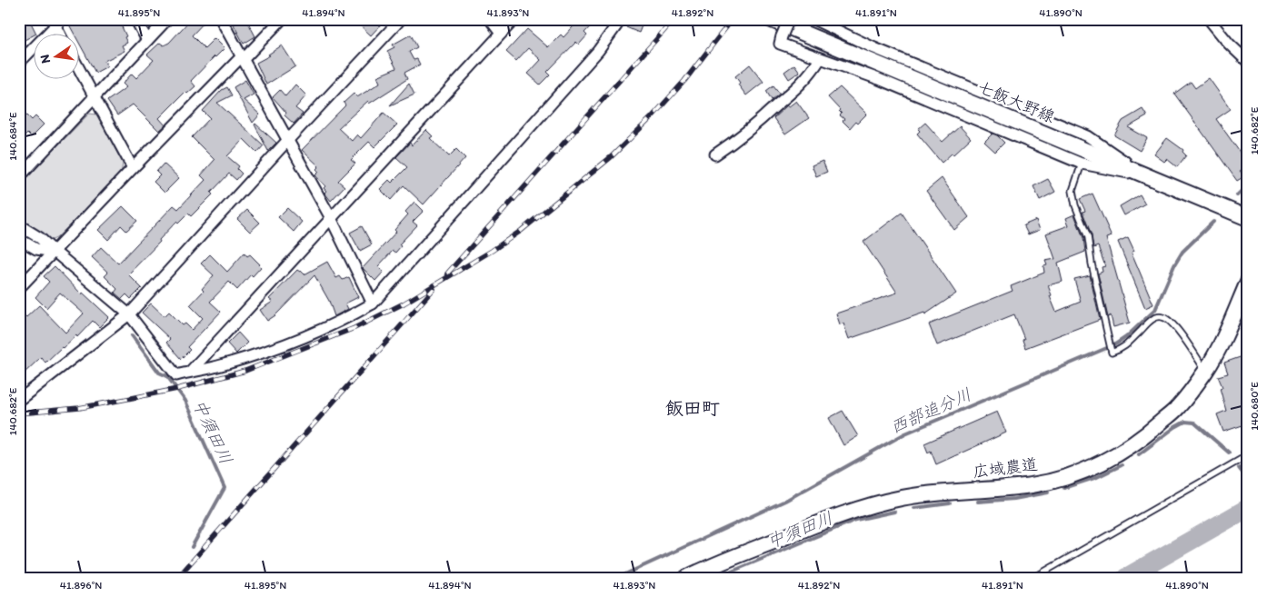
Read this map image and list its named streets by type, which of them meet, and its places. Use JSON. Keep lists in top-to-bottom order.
{
  "streets": {
    "street": ["七飯大野線", "広域農道"]
  },
  "districts": ["飯田町"],
  "water": ["西部追分川", "中須田川"],
  "north": "left",
  "coordinates": [
    "41.895°N",
    "41.894°N",
    "41.893°N",
    "41.892°N",
    "41.891°N",
    "41.890°N",
    "140.682°E",
    "140.684°E",
    "140.680°E",
    "41.896°N"
  ]
}
